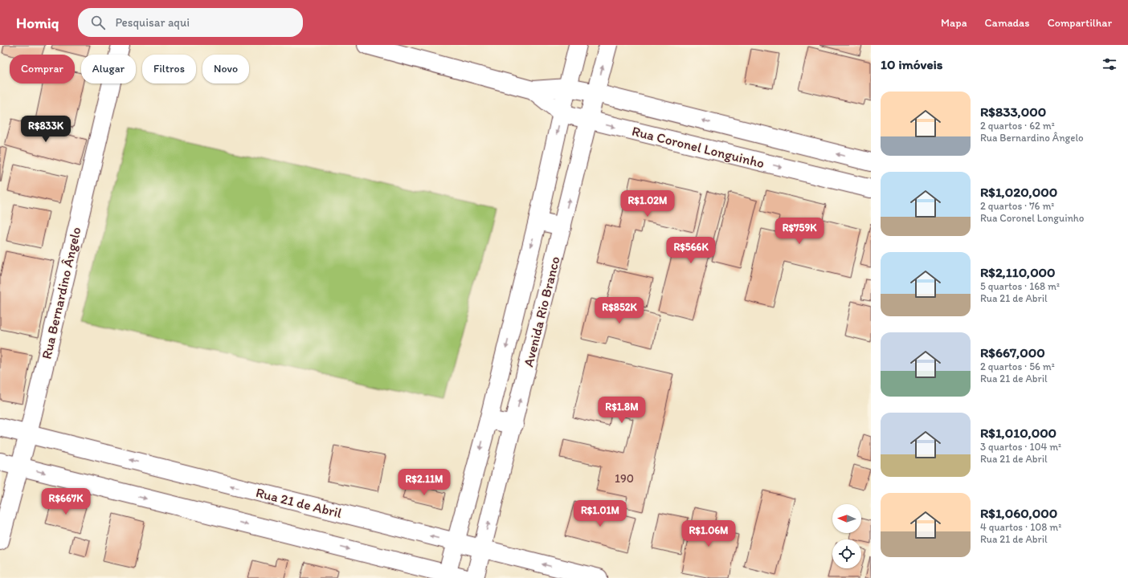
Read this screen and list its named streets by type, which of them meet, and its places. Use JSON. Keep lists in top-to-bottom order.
{
  "streets": {
    "street": [
      "Rua Coronel Longuinho",
      "Rua Bernardino Ângelo",
      "Avenida Rio Branco",
      "Rua 21 de Abril"
    ]
  },
  "crossings": [
    ["Rua Coronel Longuinho", "Avenida Rio Branco"],
    ["Rua Bernardino Ângelo", "Rua 21 de Abril"],
    ["Avenida Rio Branco", "Rua 21 de Abril"]
  ],
  "house_numbers": ["190"],
  "north": "left",
  "page": {
    "header": "Homiq",
    "search": "Pesquisar aqui",
    "nav": ["Mapa", "Camadas", "Compartilhar"],
    "heading": "10 imóveis",
    "chip": [
      "Comprar",
      "Alugar",
      "Filtros",
      "Novo"
    ],
    "list": [
      {
        "name": "R$833,000",
        "note": "2 quartos · 62 m² · Rua Bernardino Ângelo"
      },
      {
        "name": "R$1,020,000",
        "note": "2 quartos · 76 m² · Rua Coronel Longuinho"
      },
      {
        "name": "R$2,110,000",
        "note": "5 quartos · 168 m² · Rua 21 de Abril"
      },
      {
        "name": "R$667,000",
        "note": "2 quartos · 56 m² · Rua 21 de Abril"
      },
      {
        "name": "R$1,010,000",
        "note": "3 quartos · 104 m² · Rua 21 de Abril"
      },
      {
        "name": "R$1,060,000",
        "note": "4 quartos · 108 m² · Rua 21 de Abril"
      }
    ],
    "price": [
      "R$833K",
      "R$1.02M",
      "R$759K",
      "R$566K",
      "R$852K",
      "R$1.8M",
      "R$2.11M",
      "R$667K",
      "R$1.01M",
      "R$1.06M"
    ]
  }
}
